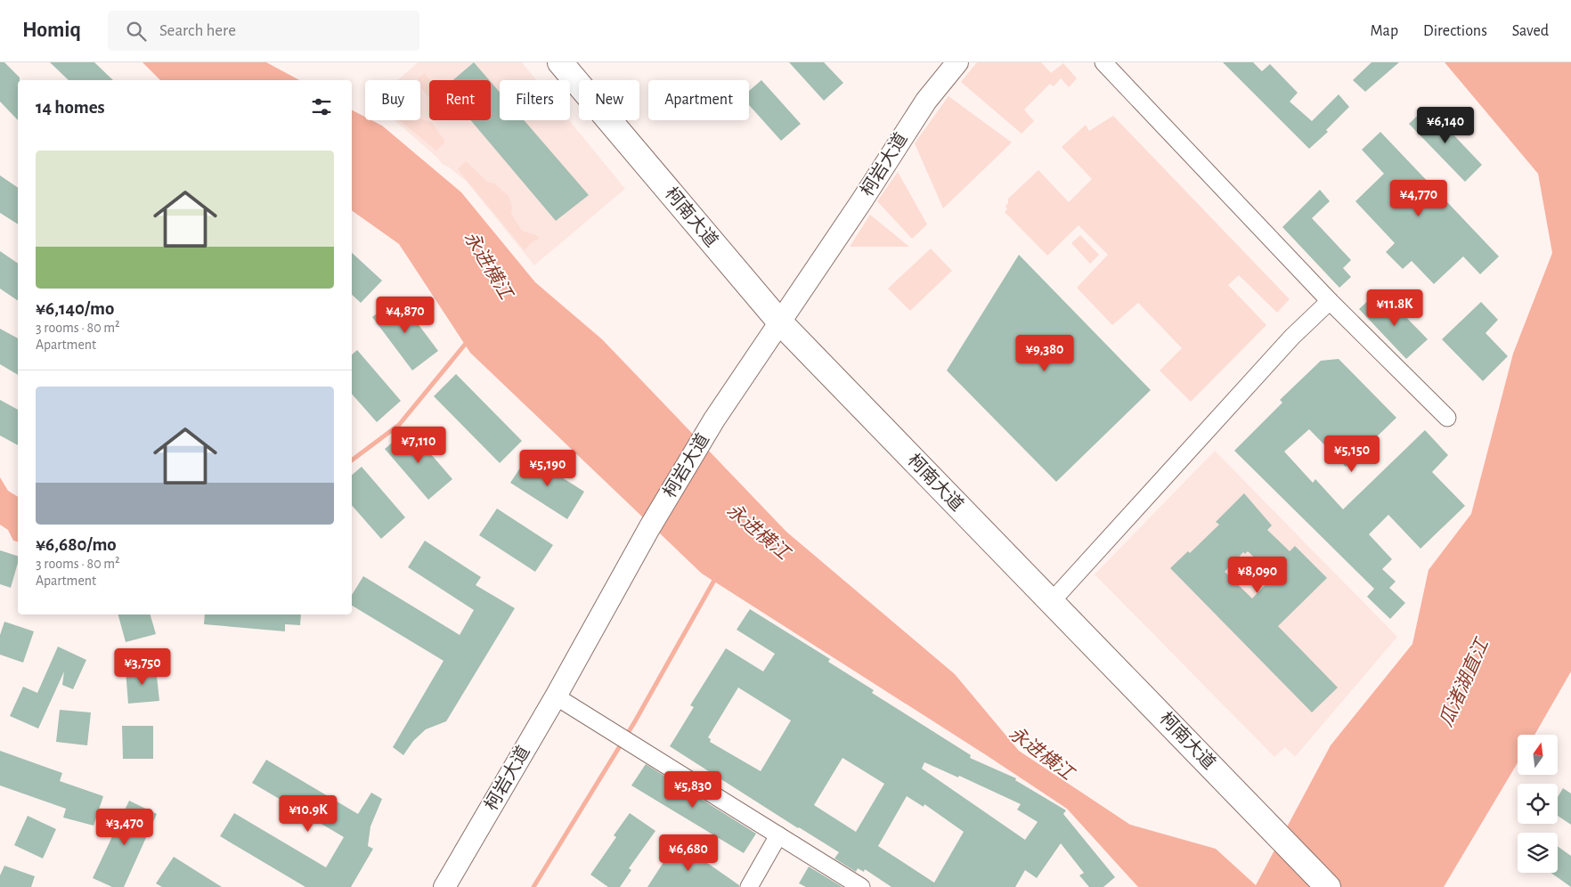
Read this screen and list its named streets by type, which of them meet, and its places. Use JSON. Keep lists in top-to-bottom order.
{
  "streets": {
    "main road": ["柯南大道"],
    "street": ["柯岩大道"]
  },
  "crossings": [
    ["柯岩大道", "柯南大道"]
  ],
  "water": ["永进横江", "瓜渚湖直江"],
  "north": "top",
  "page": {
    "header": "Homiq",
    "search": "Search here",
    "nav": ["Map", "Directions", "Saved"],
    "chip": [
      "Buy",
      "Rent",
      "Filters",
      "New",
      "Apartment"
    ],
    "heading": "14 homes",
    "price": [
      "¥6,140",
      "¥4,770",
      "¥11.8K",
      "¥4,870",
      "¥9,380",
      "¥7,110",
      "¥5,150",
      "¥5,190",
      "¥8,090",
      "¥3,750",
      "¥5,830",
      "¥10.9K",
      "¥3,470",
      "¥6,680"
    ],
    "list": [
      {
        "name": "¥6,140/mo",
        "note": "3 rooms · 80 m² · Apartment"
      },
      {
        "name": "¥6,680/mo",
        "note": "3 rooms · 80 m² · Apartment"
      }
    ]
  }
}
